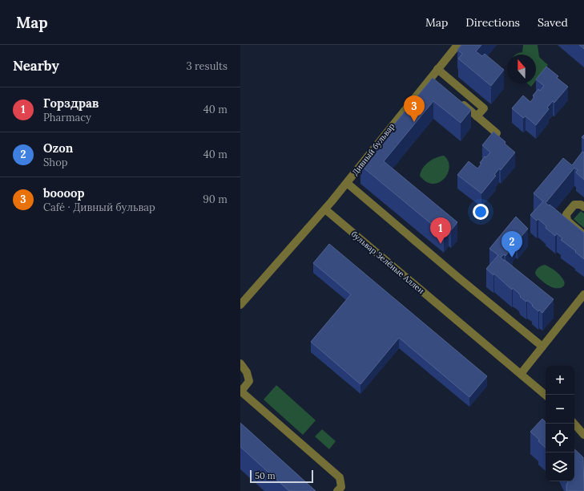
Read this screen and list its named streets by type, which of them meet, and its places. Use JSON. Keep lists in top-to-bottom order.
{
  "streets": {
    "street": ["Дивный бульвар", "бульвар Зелёные Аллеи"]
  },
  "crossings": [
    ["Дивный бульвар", "бульвар Зелёные Аллеи"]
  ],
  "scale_bar": "50 m",
  "north": "top",
  "page": {
    "header": "Map",
    "nav": ["Map", "Directions", "Saved"],
    "heading": ["Nearby", "3 results"],
    "list": [
      {
        "mark": "1",
        "name": "Горздрав",
        "note": "Pharmacy",
        "value": "40 m"
      },
      {
        "mark": "2",
        "name": "Ozon",
        "note": "Shop",
        "value": "40 m"
      },
      {
        "mark": "3",
        "name": "boooop",
        "note": "Café · Дивный бульвар",
        "value": "90 m"
      }
    ],
    "pins": ["3", "1", "2"],
    "map_buttons": ["+", "−"],
    "scale": "50 m"
  }
}
